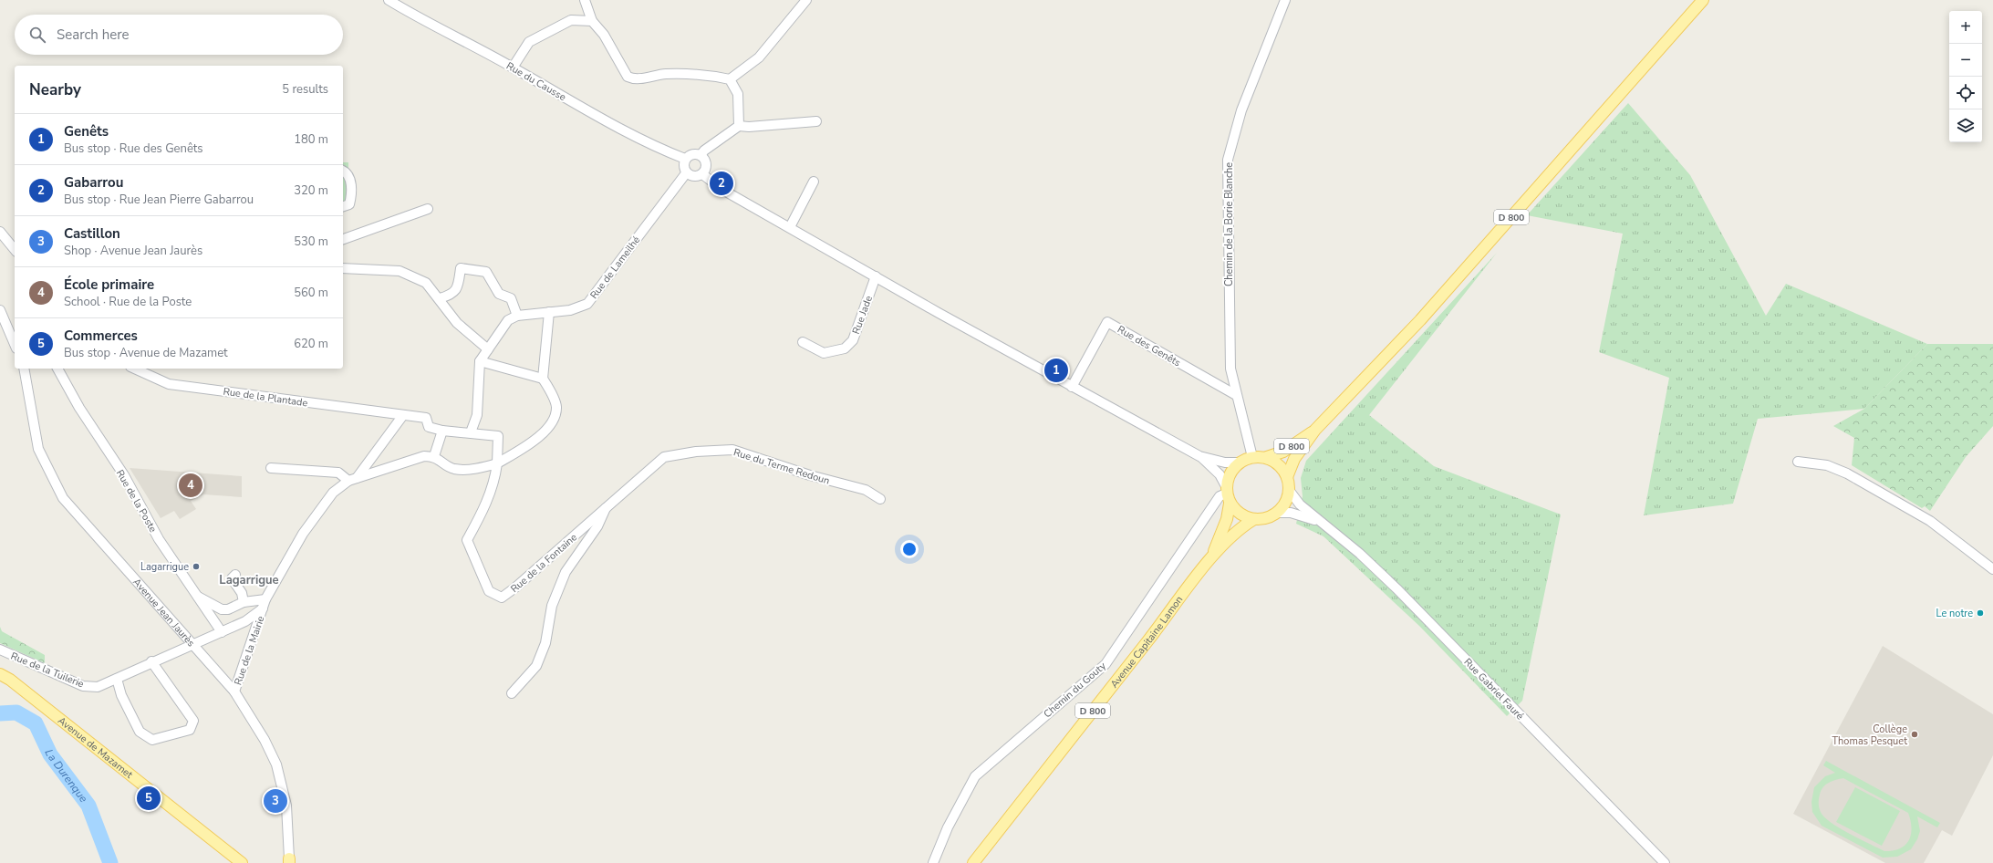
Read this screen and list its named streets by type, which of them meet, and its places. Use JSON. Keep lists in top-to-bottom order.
{
  "streets": {
    "main road": ["D 800", "Avenue Capitaine Lamon", "Avenue de Mazamet"],
    "street": [
      "Rue du Causse",
      "Chemin de la Borie Blanche",
      "Rue de Lameilhé",
      "Rue Jade",
      "Rue des Genêts",
      "Rue de la Plantade",
      "Rue du Terme Redoun",
      "Rue de la Poste",
      "Rue de la Fontaine",
      "Avenue Jean Jaurès",
      "Rue de la Mairie",
      "Rue de la Tuilerie",
      "Rue Gabriel Fauré",
      "Chemin du Gouty"
    ]
  },
  "crossings": [
    ["Rue du Causse", "Rue de Lameilhé"],
    ["D 800", "Chemin de la Borie Blanche"],
    ["D 800", "Avenue Capitaine Lamon"],
    ["D 800", "Rue Gabriel Fauré"],
    ["D 800", "Chemin du Gouty"],
    ["Chemin de la Borie Blanche", "Rue des Genêts"],
    ["Chemin de la Borie Blanche", "Avenue Capitaine Lamon"],
    ["Chemin de la Borie Blanche", "Rue Gabriel Fauré"],
    ["Chemin de la Borie Blanche", "Chemin du Gouty"],
    ["Rue de la Plantade", "Rue de la Mairie"],
    ["Rue du Terme Redoun", "Rue de la Fontaine"],
    ["Rue de la Poste", "Rue de la Mairie"],
    ["Avenue Jean Jaurès", "Rue de la Mairie"],
    ["Avenue Jean Jaurès", "Rue de la Tuilerie"],
    ["Avenue Capitaine Lamon", "Rue Gabriel Fauré"],
    ["Avenue Capitaine Lamon", "Chemin du Gouty"],
    ["Rue de la Mairie", "Rue de la Tuilerie"],
    ["Rue Gabriel Fauré", "Chemin du Gouty"]
  ],
  "districts": ["Lagarrigue"],
  "water": ["La Durenque"],
  "places": ["Lagarrigue", "Le notre", "Collège Thomas Pesquet"],
  "page": {
    "map_buttons": ["+", "−"],
    "search": "Search here",
    "heading": ["Nearby", "5 results"],
    "list": [
      {
        "mark": "1",
        "name": "Genêts",
        "note": "Bus stop · Rue des Genêts",
        "value": "180 m"
      },
      {
        "mark": "2",
        "name": "Gabarrou",
        "note": "Bus stop · Rue Jean Pierre Gabarrou",
        "value": "320 m"
      },
      {
        "mark": "3",
        "name": "Castillon",
        "note": "Shop · Avenue Jean Jaurès",
        "value": "530 m"
      },
      {
        "mark": "4",
        "name": "École primaire",
        "note": "School · Rue de la Poste",
        "value": "560 m"
      },
      {
        "mark": "5",
        "name": "Commerces",
        "note": "Bus stop · Avenue de Mazamet",
        "value": "620 m"
      }
    ],
    "pins": [
      "2",
      "1",
      "4",
      "5",
      "3"
    ]
  }
}
